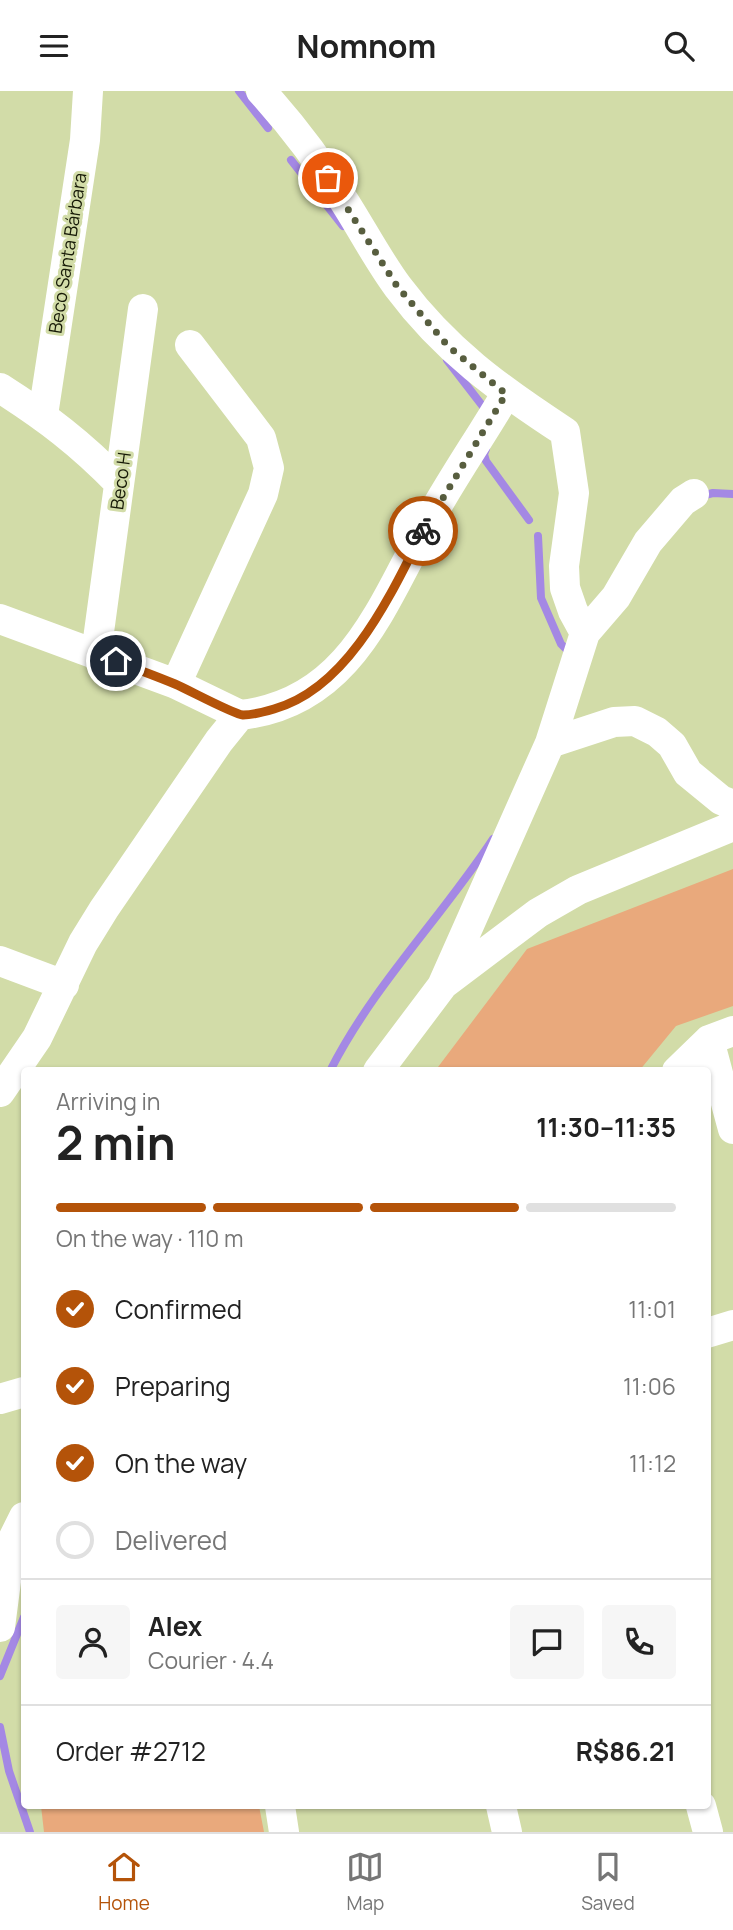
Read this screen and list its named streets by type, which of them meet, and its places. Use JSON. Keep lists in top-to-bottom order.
{
  "streets": {
    "street": ["Beco Santa Bárbara", "Beco H"]
  },
  "page": {
    "header": "Nomnom",
    "heading": ["2 min", "Arriving in", "11:30–11:35"],
    "panel": [
      "Alex",
      "Courier · 4.4",
      "Order #2712",
      "R$86.21"
    ],
    "bar": "On the way · 110 m",
    "list": [
      ["Confirmed", "11:01"],
      ["Preparing", "11:06"],
      ["On the way", "11:12"],
      "Delivered"
    ],
    "tabs": ["Home", "Map", "Saved"]
  }
}
